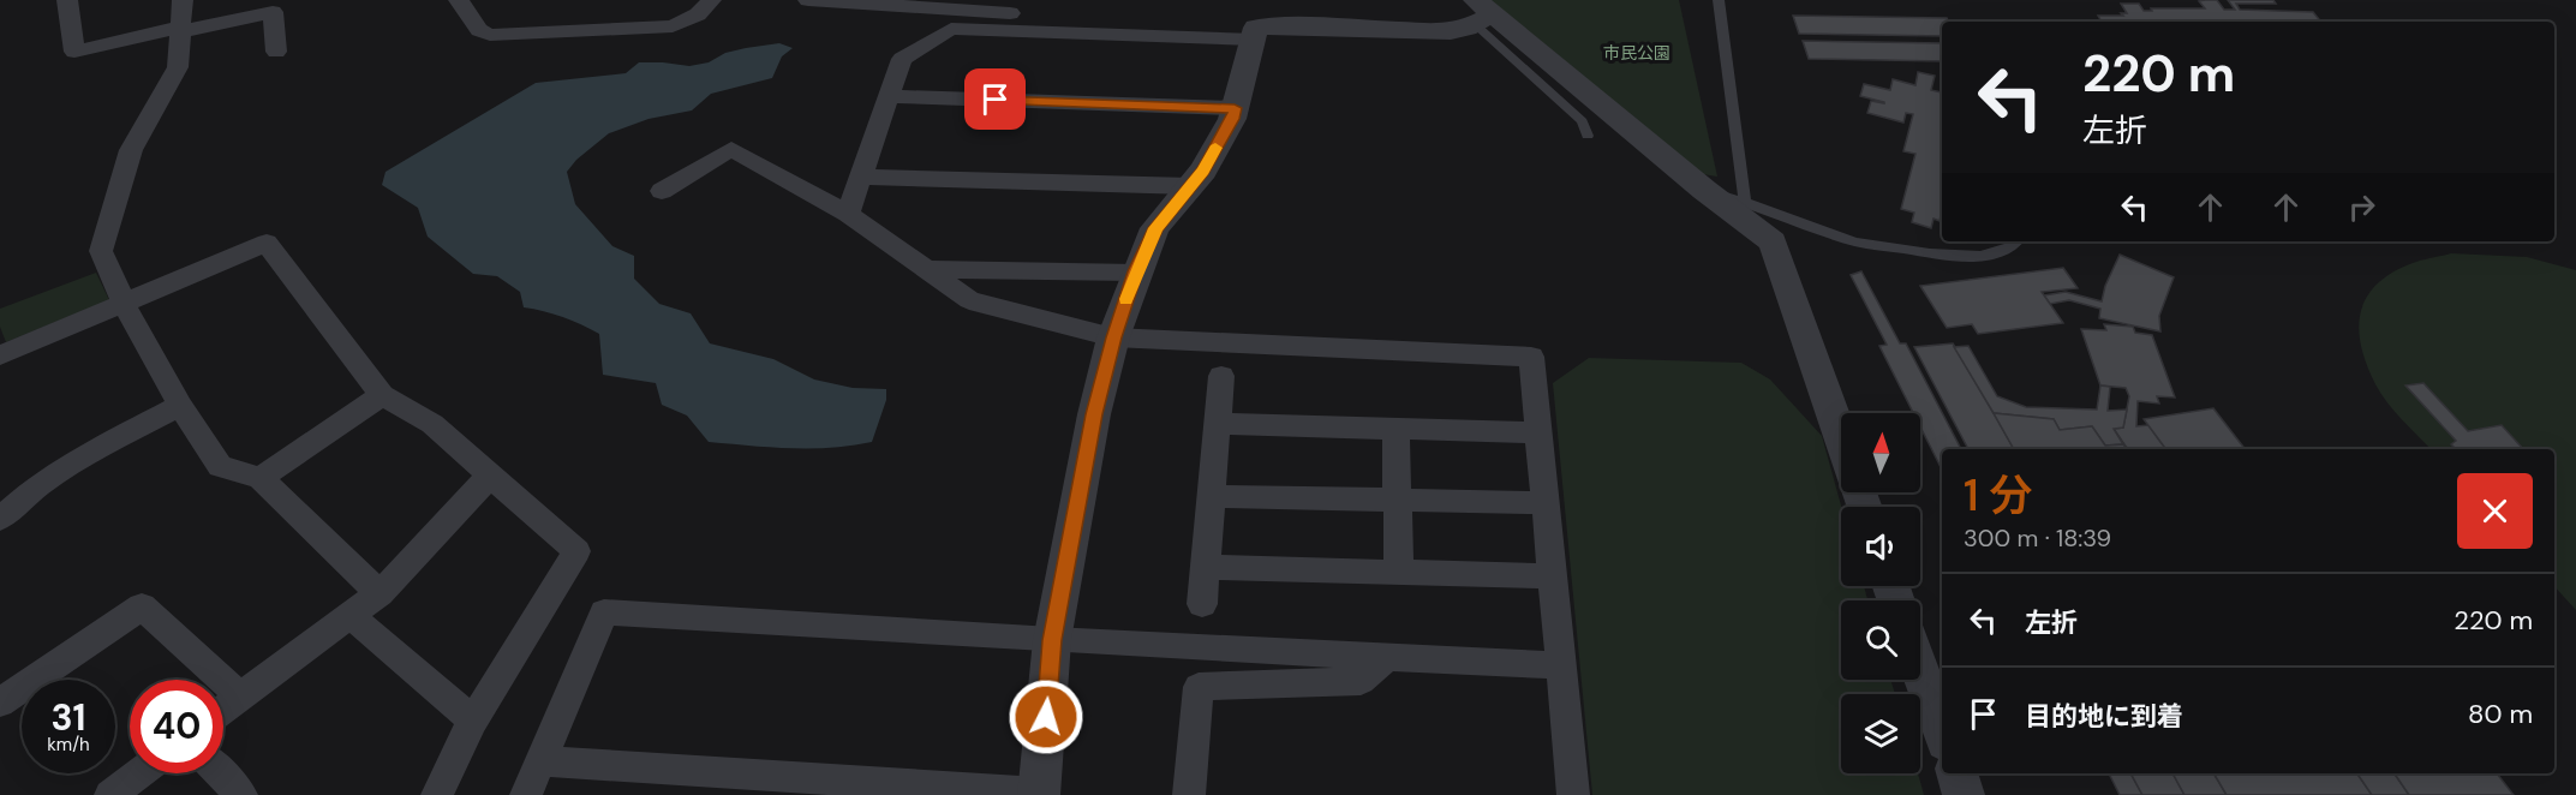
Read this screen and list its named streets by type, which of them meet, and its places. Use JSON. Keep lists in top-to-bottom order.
{
  "parks": ["市民公園"],
  "north": "top",
  "page": {
    "turn": ["220 m", "左折"],
    "heading": ["1 分", "300 m · 18:39"],
    "list": [
      {
        "name": "左折",
        "value": "220 m"
      },
      {
        "name": "目的地に到着",
        "value": "80 m"
      }
    ],
    "speed": "31 km/h",
    "limit": "40"
  }
}
